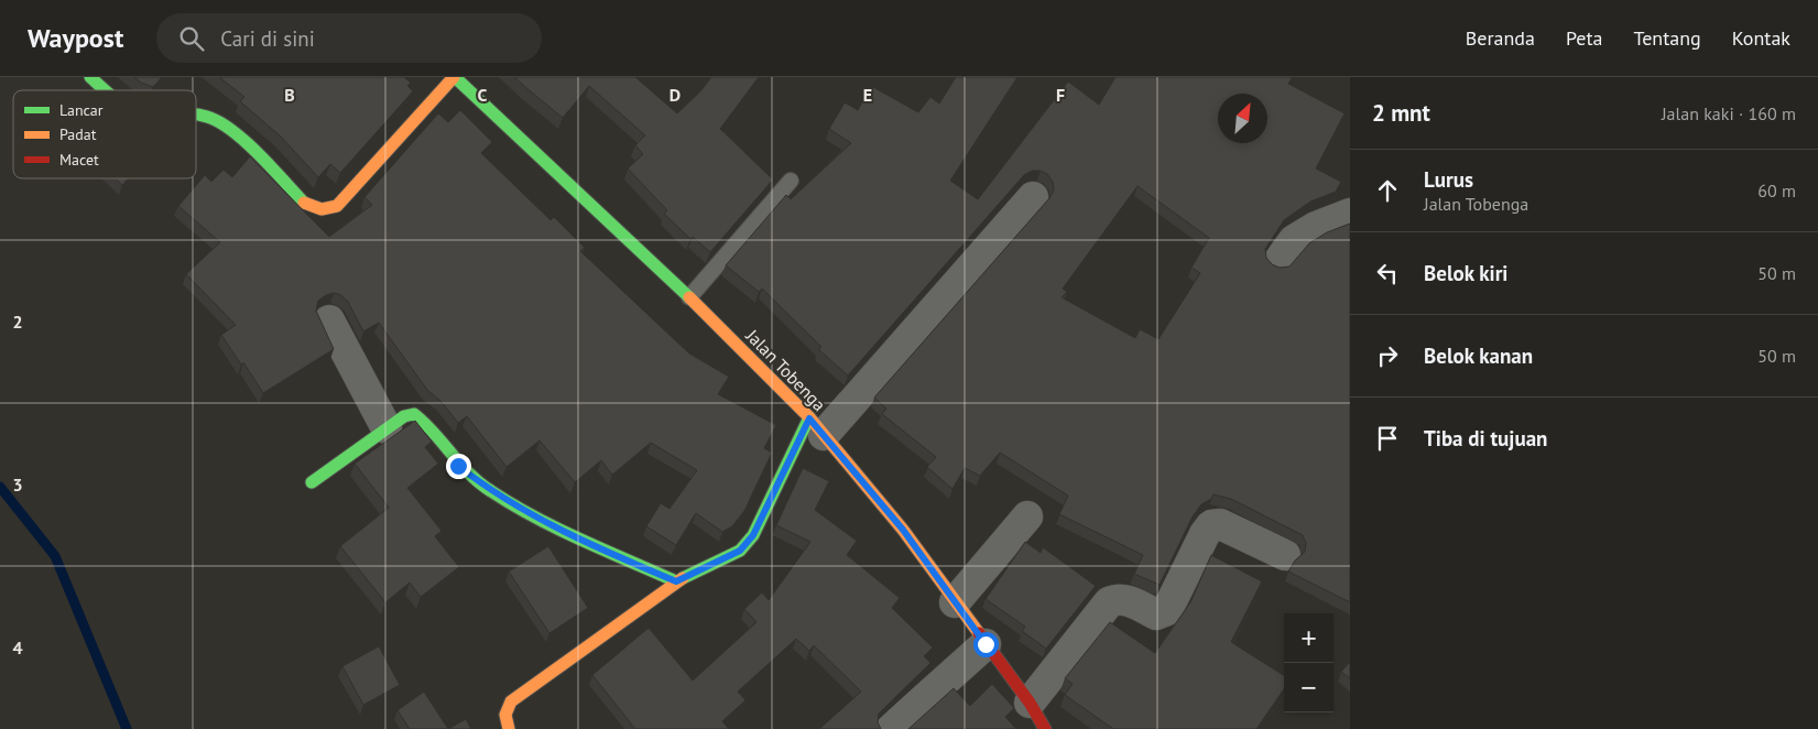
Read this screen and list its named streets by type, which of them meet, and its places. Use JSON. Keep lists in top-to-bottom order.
{
  "streets": {
    "street": ["Jalan Tobenga"]
  },
  "legend": ["Lancar", "Padat", "Macet"],
  "north": "top right",
  "page": {
    "header": "Waypost",
    "search": "Cari di sini",
    "nav": [
      "Beranda",
      "Peta",
      "Tentang",
      "Kontak"
    ],
    "heading": ["2 mnt", "Jalan kaki · 160 m"],
    "list": [
      ["Lurus", "Jalan Tobenga", "60 m"],
      ["Belok kiri", "50 m"],
      ["Belok kanan", "50 m"],
      "Tiba di tujuan"
    ],
    "map_buttons": ["+", "−"]
  },
  "grid": {
    "columns": [
      "B",
      "C",
      "D",
      "E",
      "F"
    ],
    "rows": ["2", "3", "4"]
  }
}
